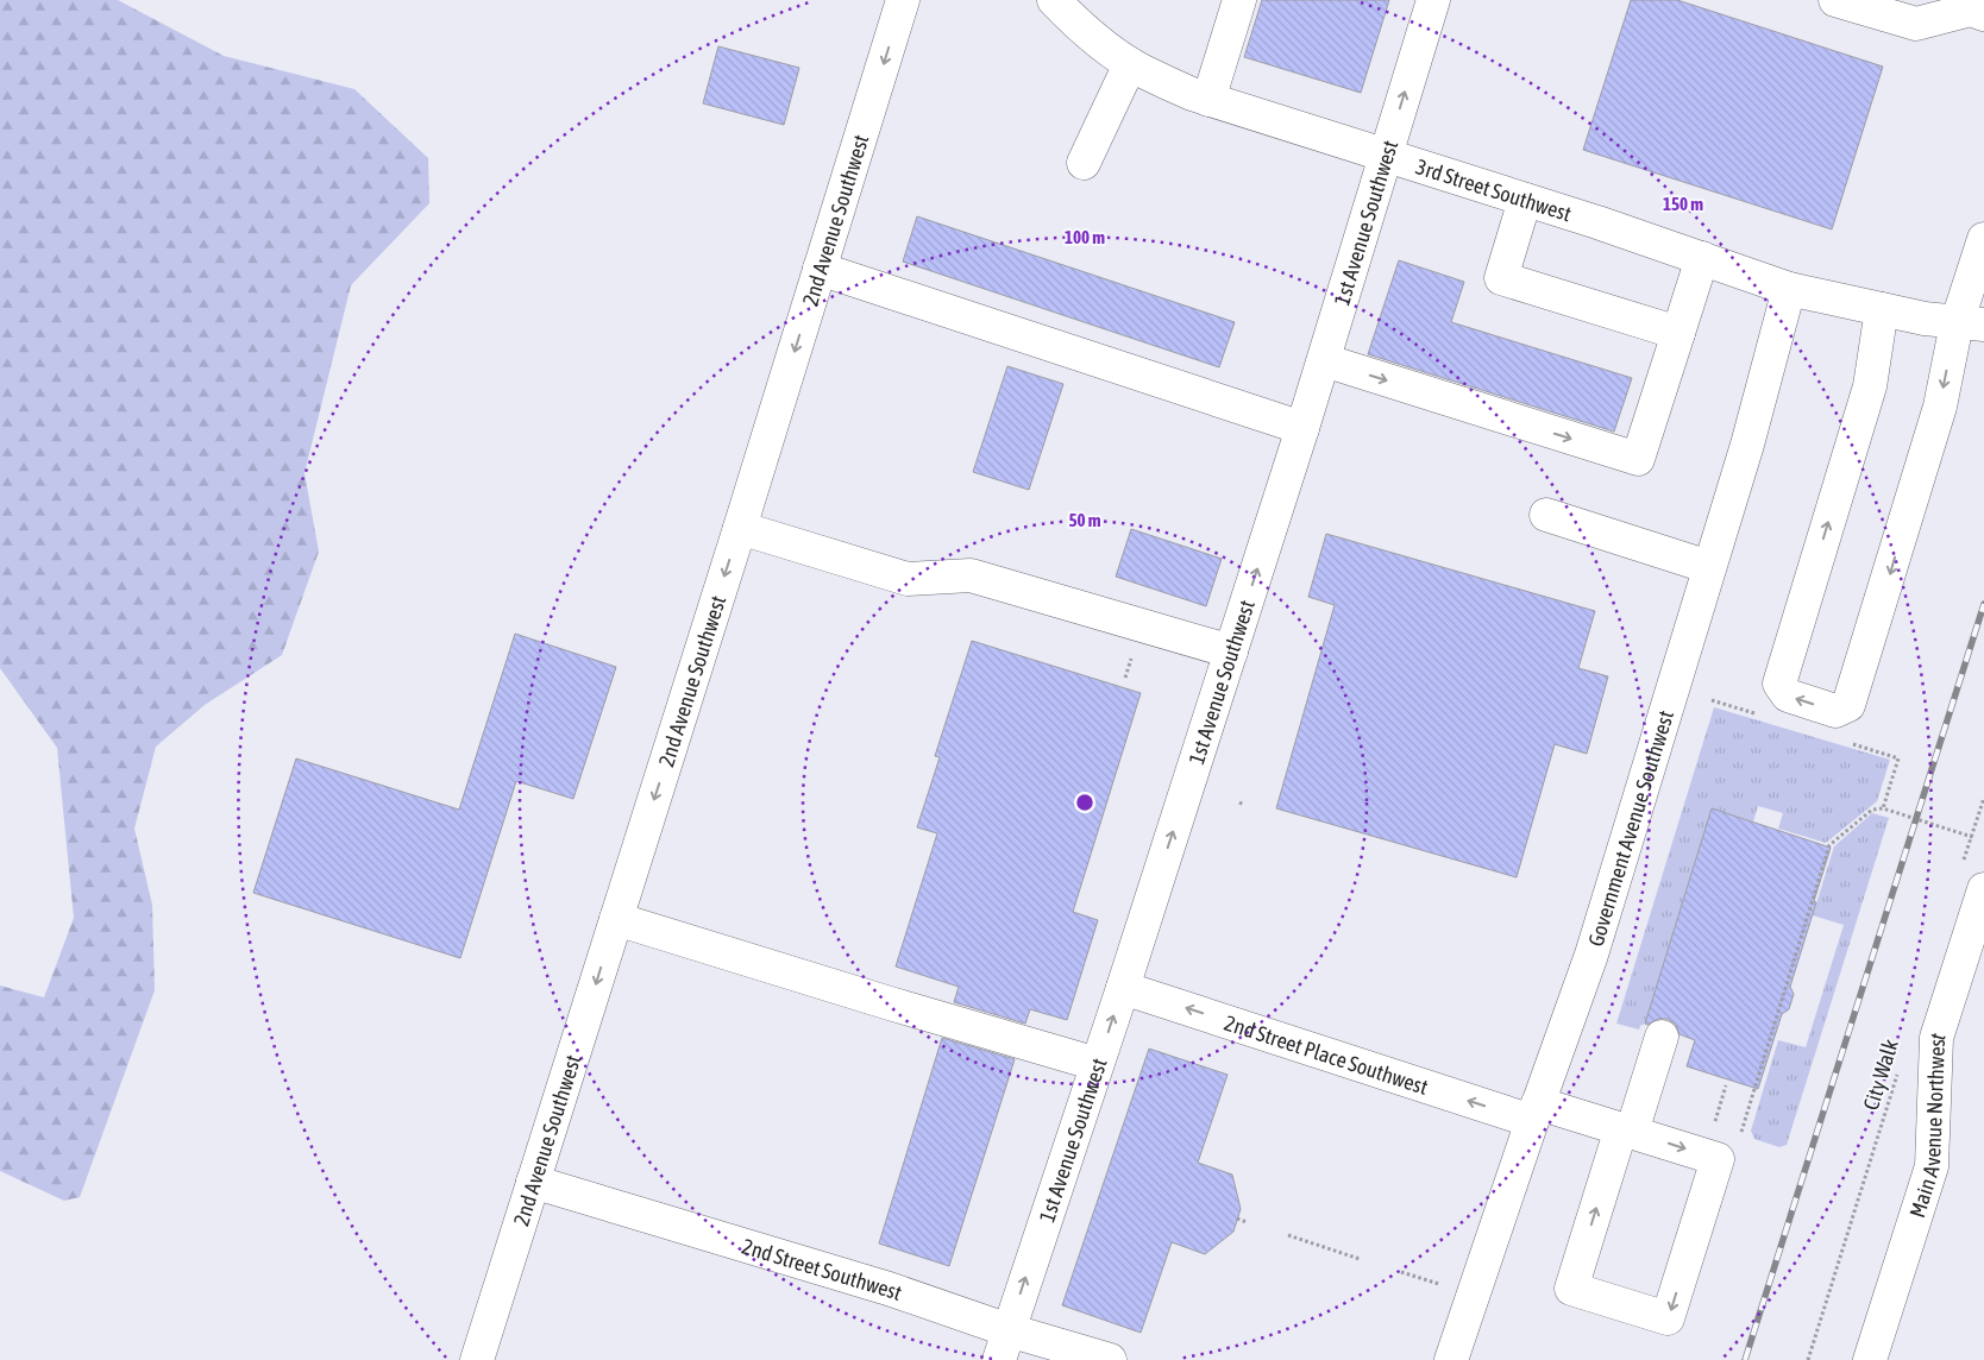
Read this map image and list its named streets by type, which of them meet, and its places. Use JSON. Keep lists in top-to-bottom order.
{
  "streets": {
    "street": [
      "3rd Street Southwest",
      "2nd Avenue Southwest",
      "1st Avenue Southwest",
      "Government Avenue Southwest",
      "2nd Street Place Southwest",
      "Main Avenue Northwest",
      "2nd Street Southwest"
    ],
    "path": ["City Walk"]
  },
  "crossings": [
    ["3rd Street Southwest", "1st Avenue Southwest"],
    ["3rd Street Southwest", "Government Avenue Southwest"],
    ["2nd Avenue Southwest", "2nd Street Southwest"],
    ["1st Avenue Southwest", "2nd Street Place Southwest"],
    ["1st Avenue Southwest", "2nd Street Southwest"],
    ["Government Avenue Southwest", "2nd Street Place Southwest"]
  ],
  "one_way": ["2nd Avenue Southwest", "1st Avenue Southwest", "2nd Street Place Southwest"],
  "rings": ["150 m", "100 m", "50 m"]
}
